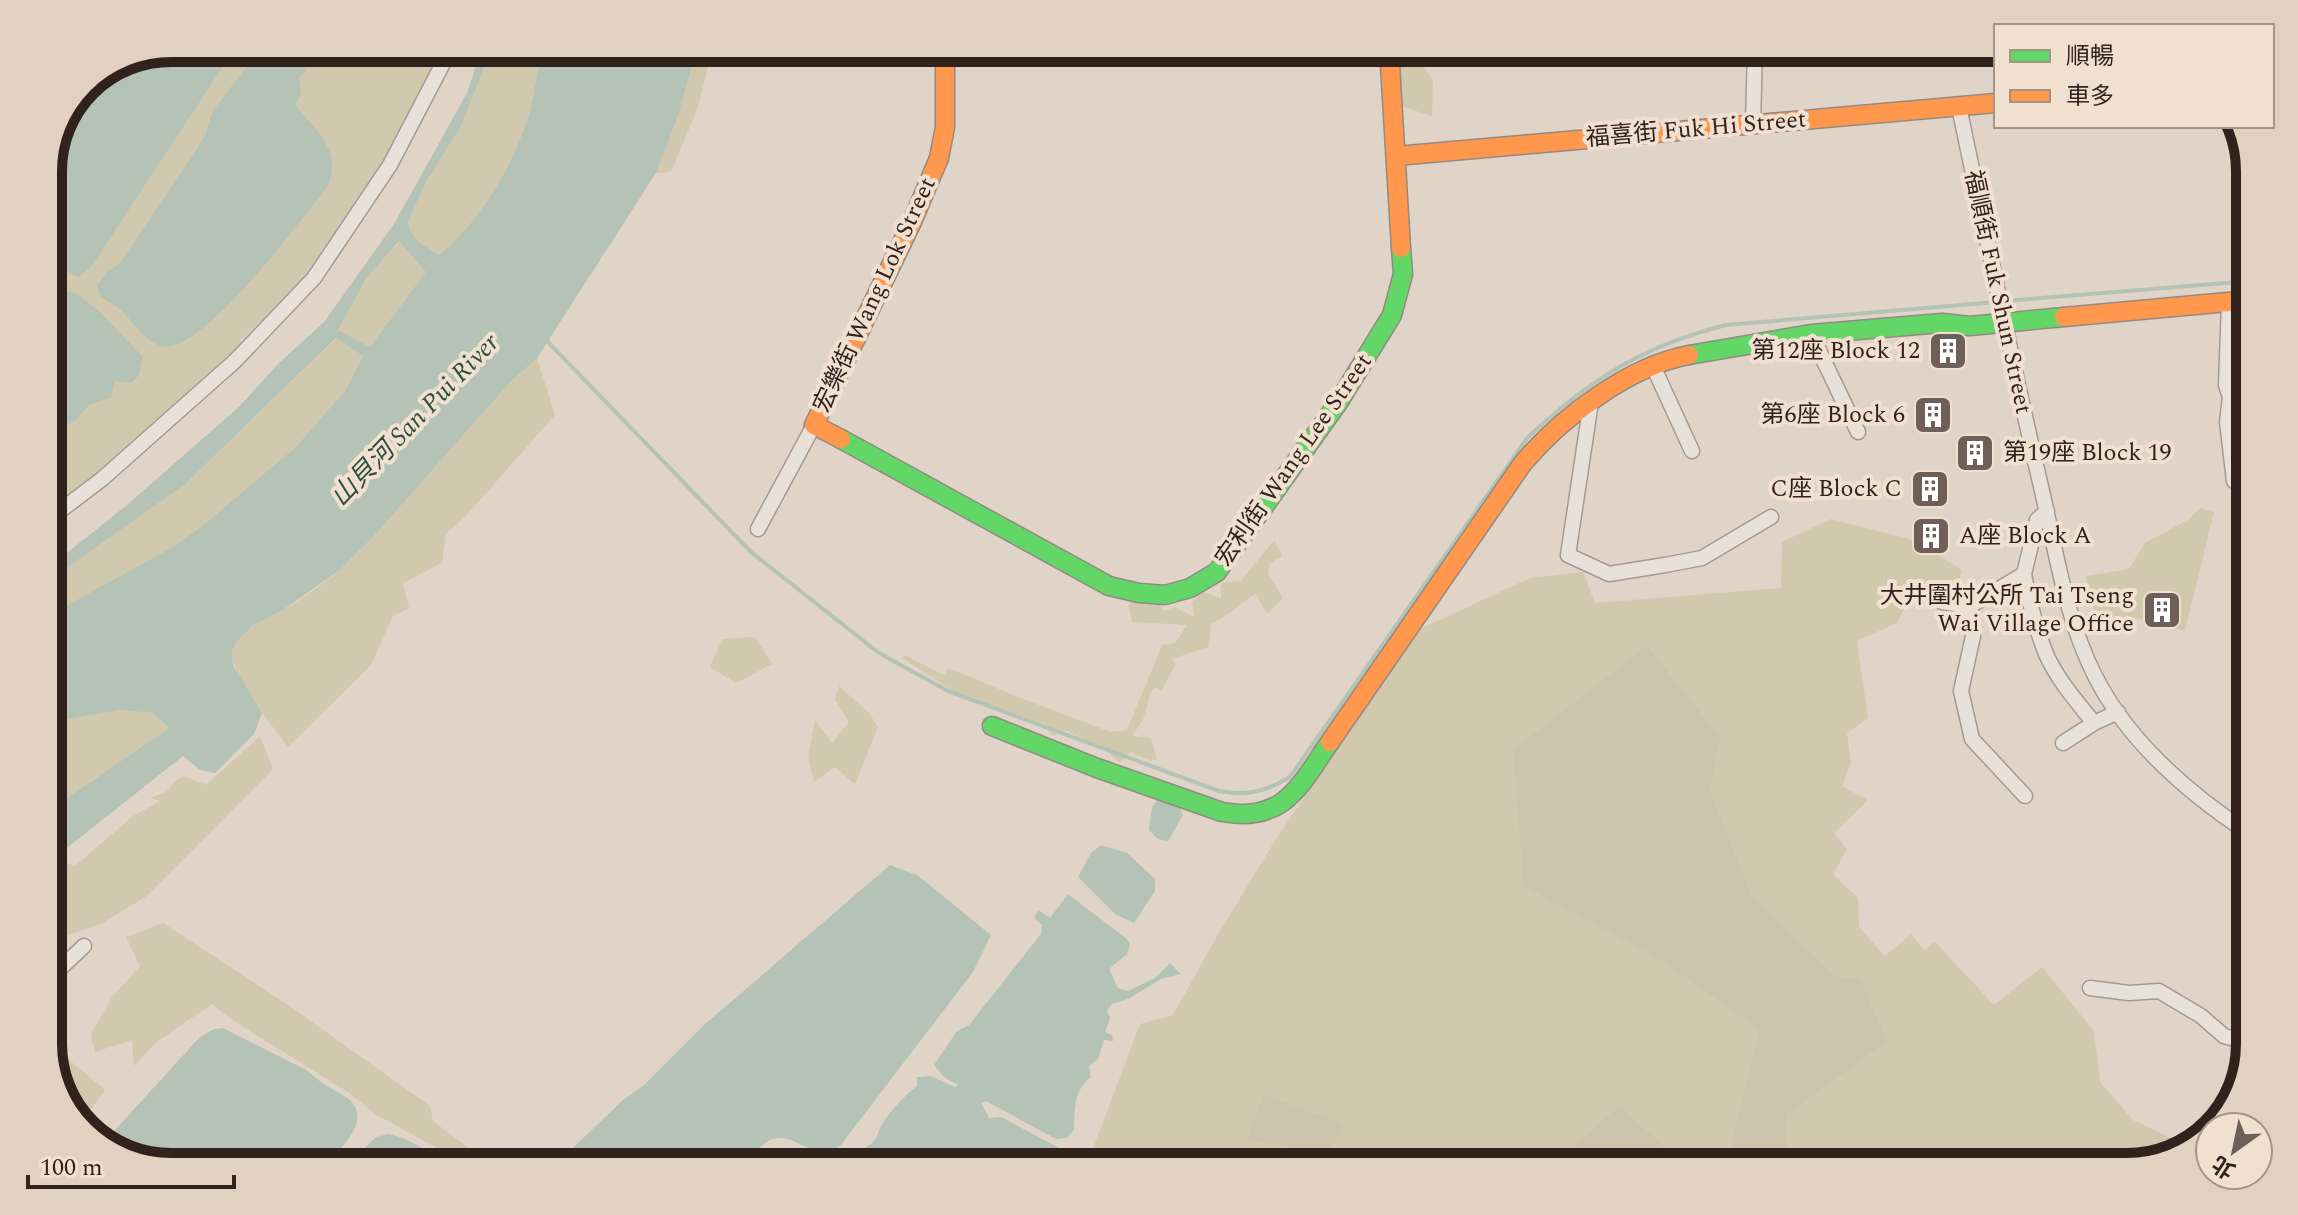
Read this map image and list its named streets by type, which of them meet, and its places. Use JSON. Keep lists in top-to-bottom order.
{
  "streets": {
    "street": [
      "福喜街 Fuk Hi Street",
      "福順街 Fuk Shun Street",
      "宏樂街 Wang Lok Street",
      "宏利街 Wang Lee Street"
    ]
  },
  "crossings": [
    ["福喜街 Fuk Hi Street", "福順街 Fuk Shun Street"],
    ["福喜街 Fuk Hi Street", "宏利街 Wang Lee Street"],
    ["宏樂街 Wang Lok Street", "宏利街 Wang Lee Street"]
  ],
  "water": ["山貝河 San Pui River"],
  "places": {
    "building": [
      "第12座 Block 12",
      "第6座 Block 6",
      "第19座 Block 19",
      "C座 Block C",
      "A座 Block A",
      "大井圍村公所 Tai Tseng Wai Village Office"
    ]
  },
  "legend": ["順暢", "車多"],
  "scale_bar": "100 m",
  "north": "bottom left"
}
